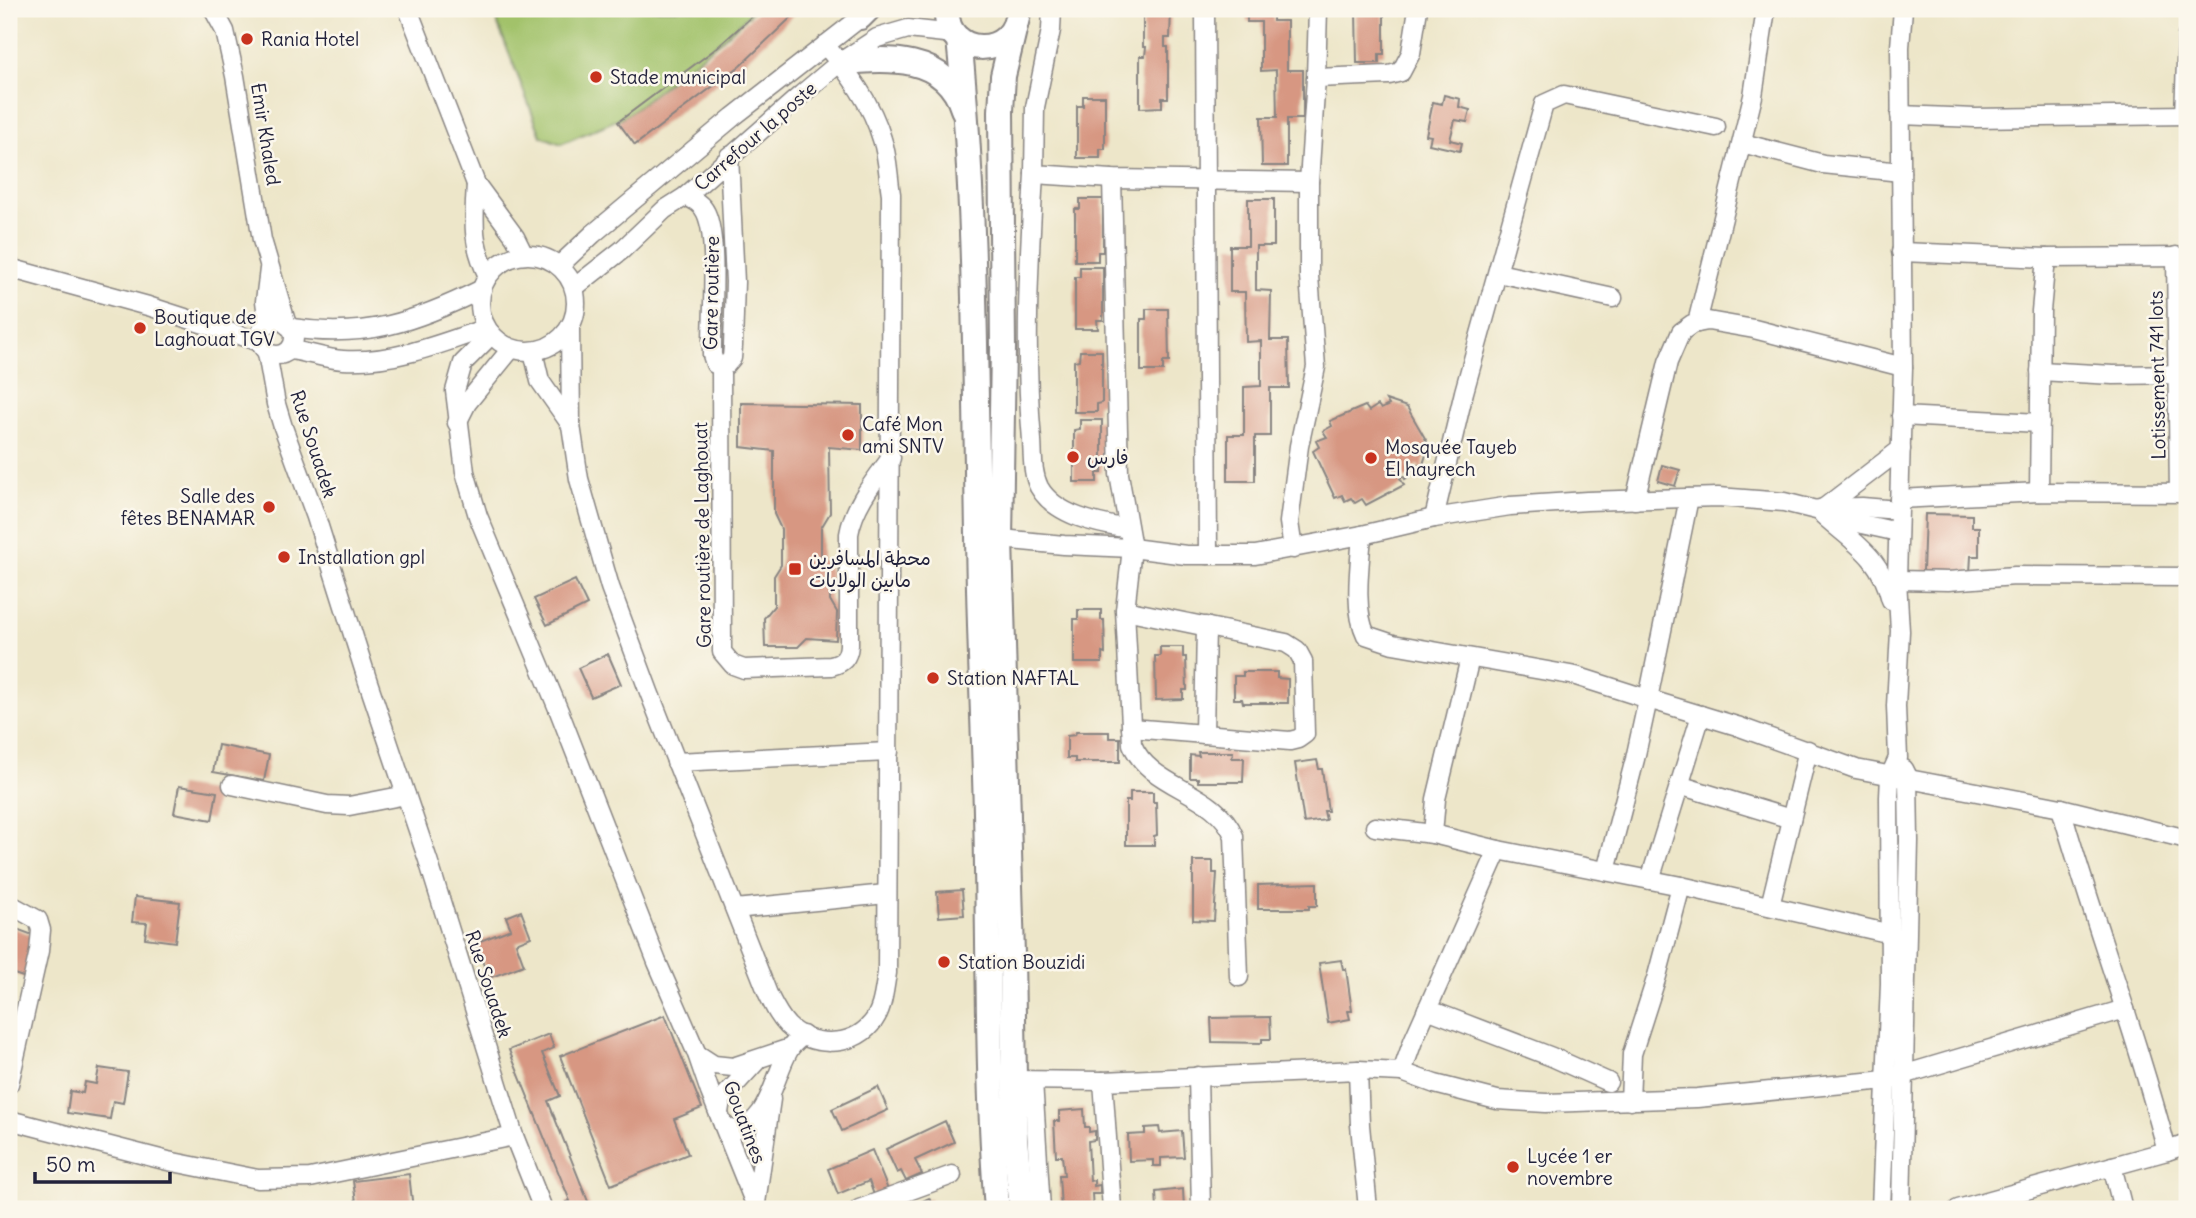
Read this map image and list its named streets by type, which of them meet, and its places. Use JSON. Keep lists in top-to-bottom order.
{
  "streets": {
    "highway": ["Carrefour la poste"],
    "street": [
      "Emir Khaled",
      "Gare routière",
      "Lotissement 741 lots",
      "Rue Souadek",
      "Gare routière de Laghouat",
      "Gouatines"
    ]
  },
  "crossings": [
    ["Emir Khaled", "Rue Souadek"],
    ["Carrefour la poste", "Gare routière"],
    ["Carrefour la poste", "Gouatines"],
    ["Gare routière", "Gare routière de Laghouat"]
  ],
  "places": {
    "other": [
      "Rania Hotel",
      "Stade municipal",
      "Boutique de Laghouat TGV",
      "Café Mon ami SNTV",
      "فارس",
      "Mosquée Tayeb El hayrech",
      "Salle des fêtes BENAMAR",
      "Installation gpl",
      "Station NAFTAL",
      "Station Bouzidi",
      "Lycée 1 er novembre"
    ],
    "transit": ["محطة المسافرين مابين الولايات"]
  },
  "scale_bar": "50 m"
}
